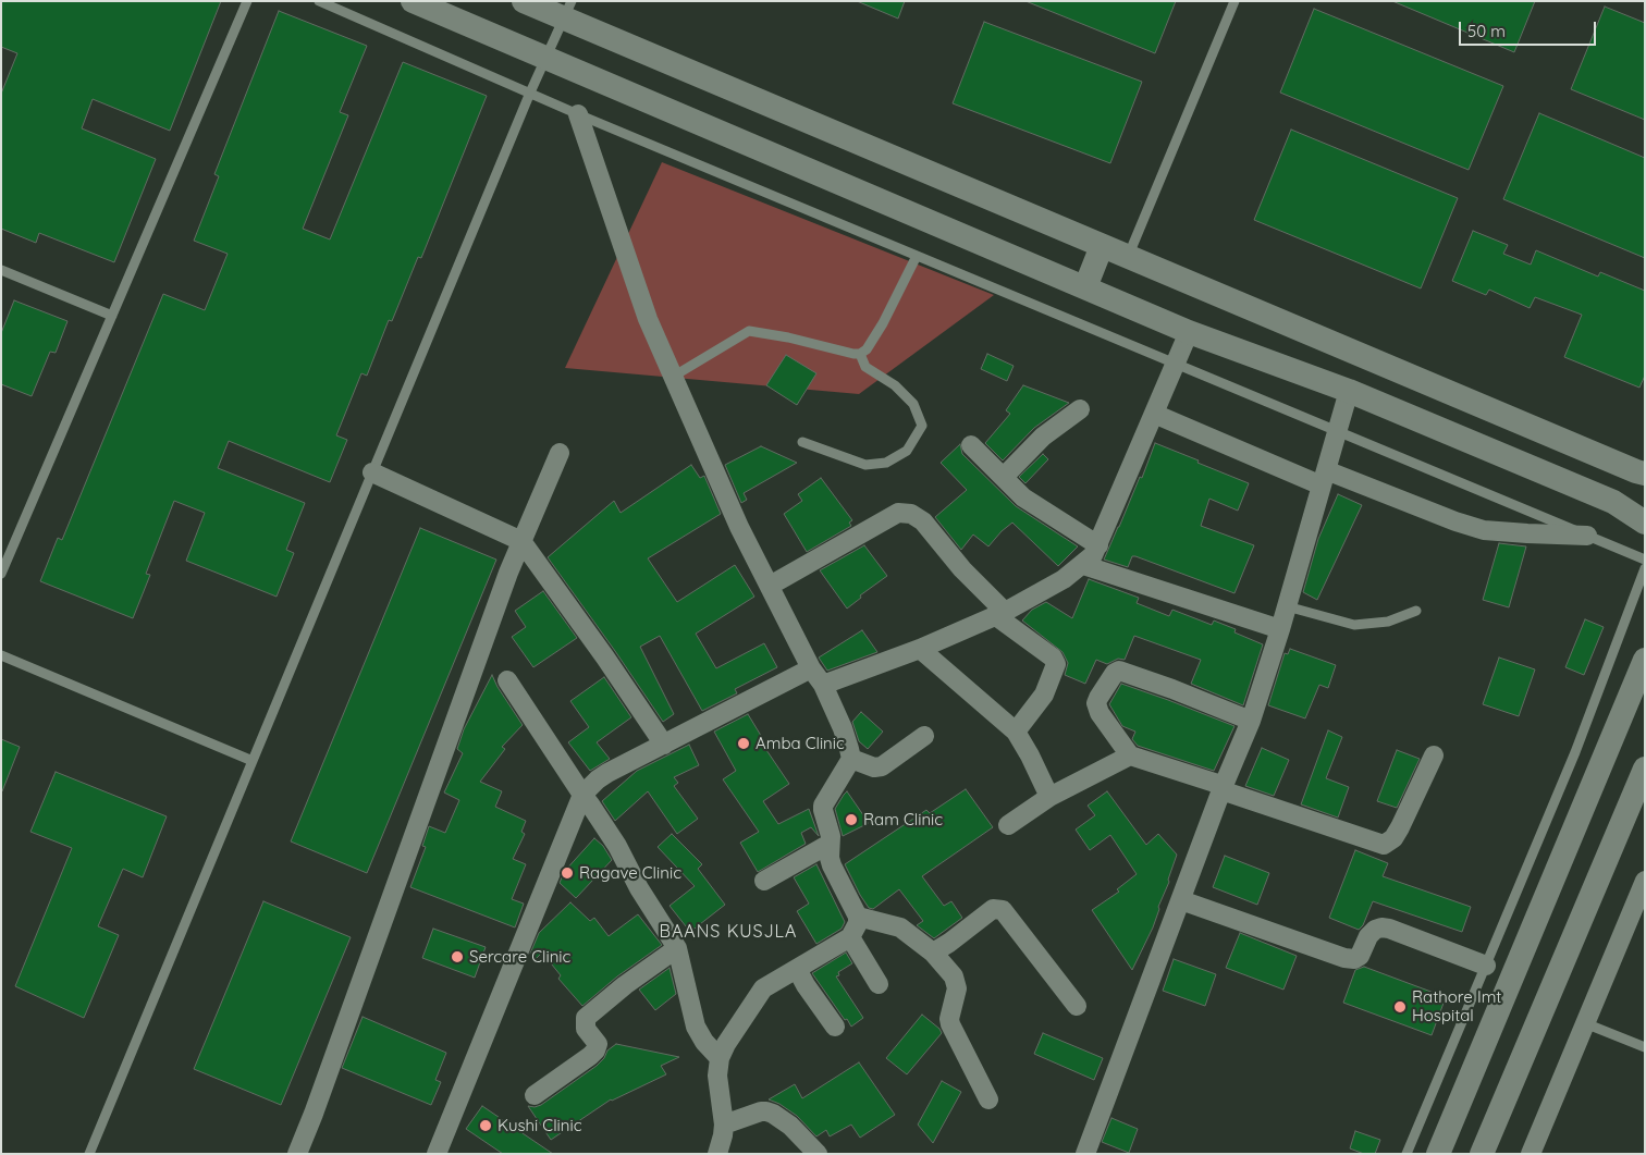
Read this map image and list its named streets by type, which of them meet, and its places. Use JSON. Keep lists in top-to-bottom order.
{
  "districts": ["BAANS KUSJLA"],
  "places": [
    "Amba Clinic",
    "Ram Clinic",
    "Ragave Clinic",
    "Sercare Clinic",
    "Rathore Imt Hospital",
    "Kushi Clinic"
  ],
  "scale_bar": "50 m"
}
